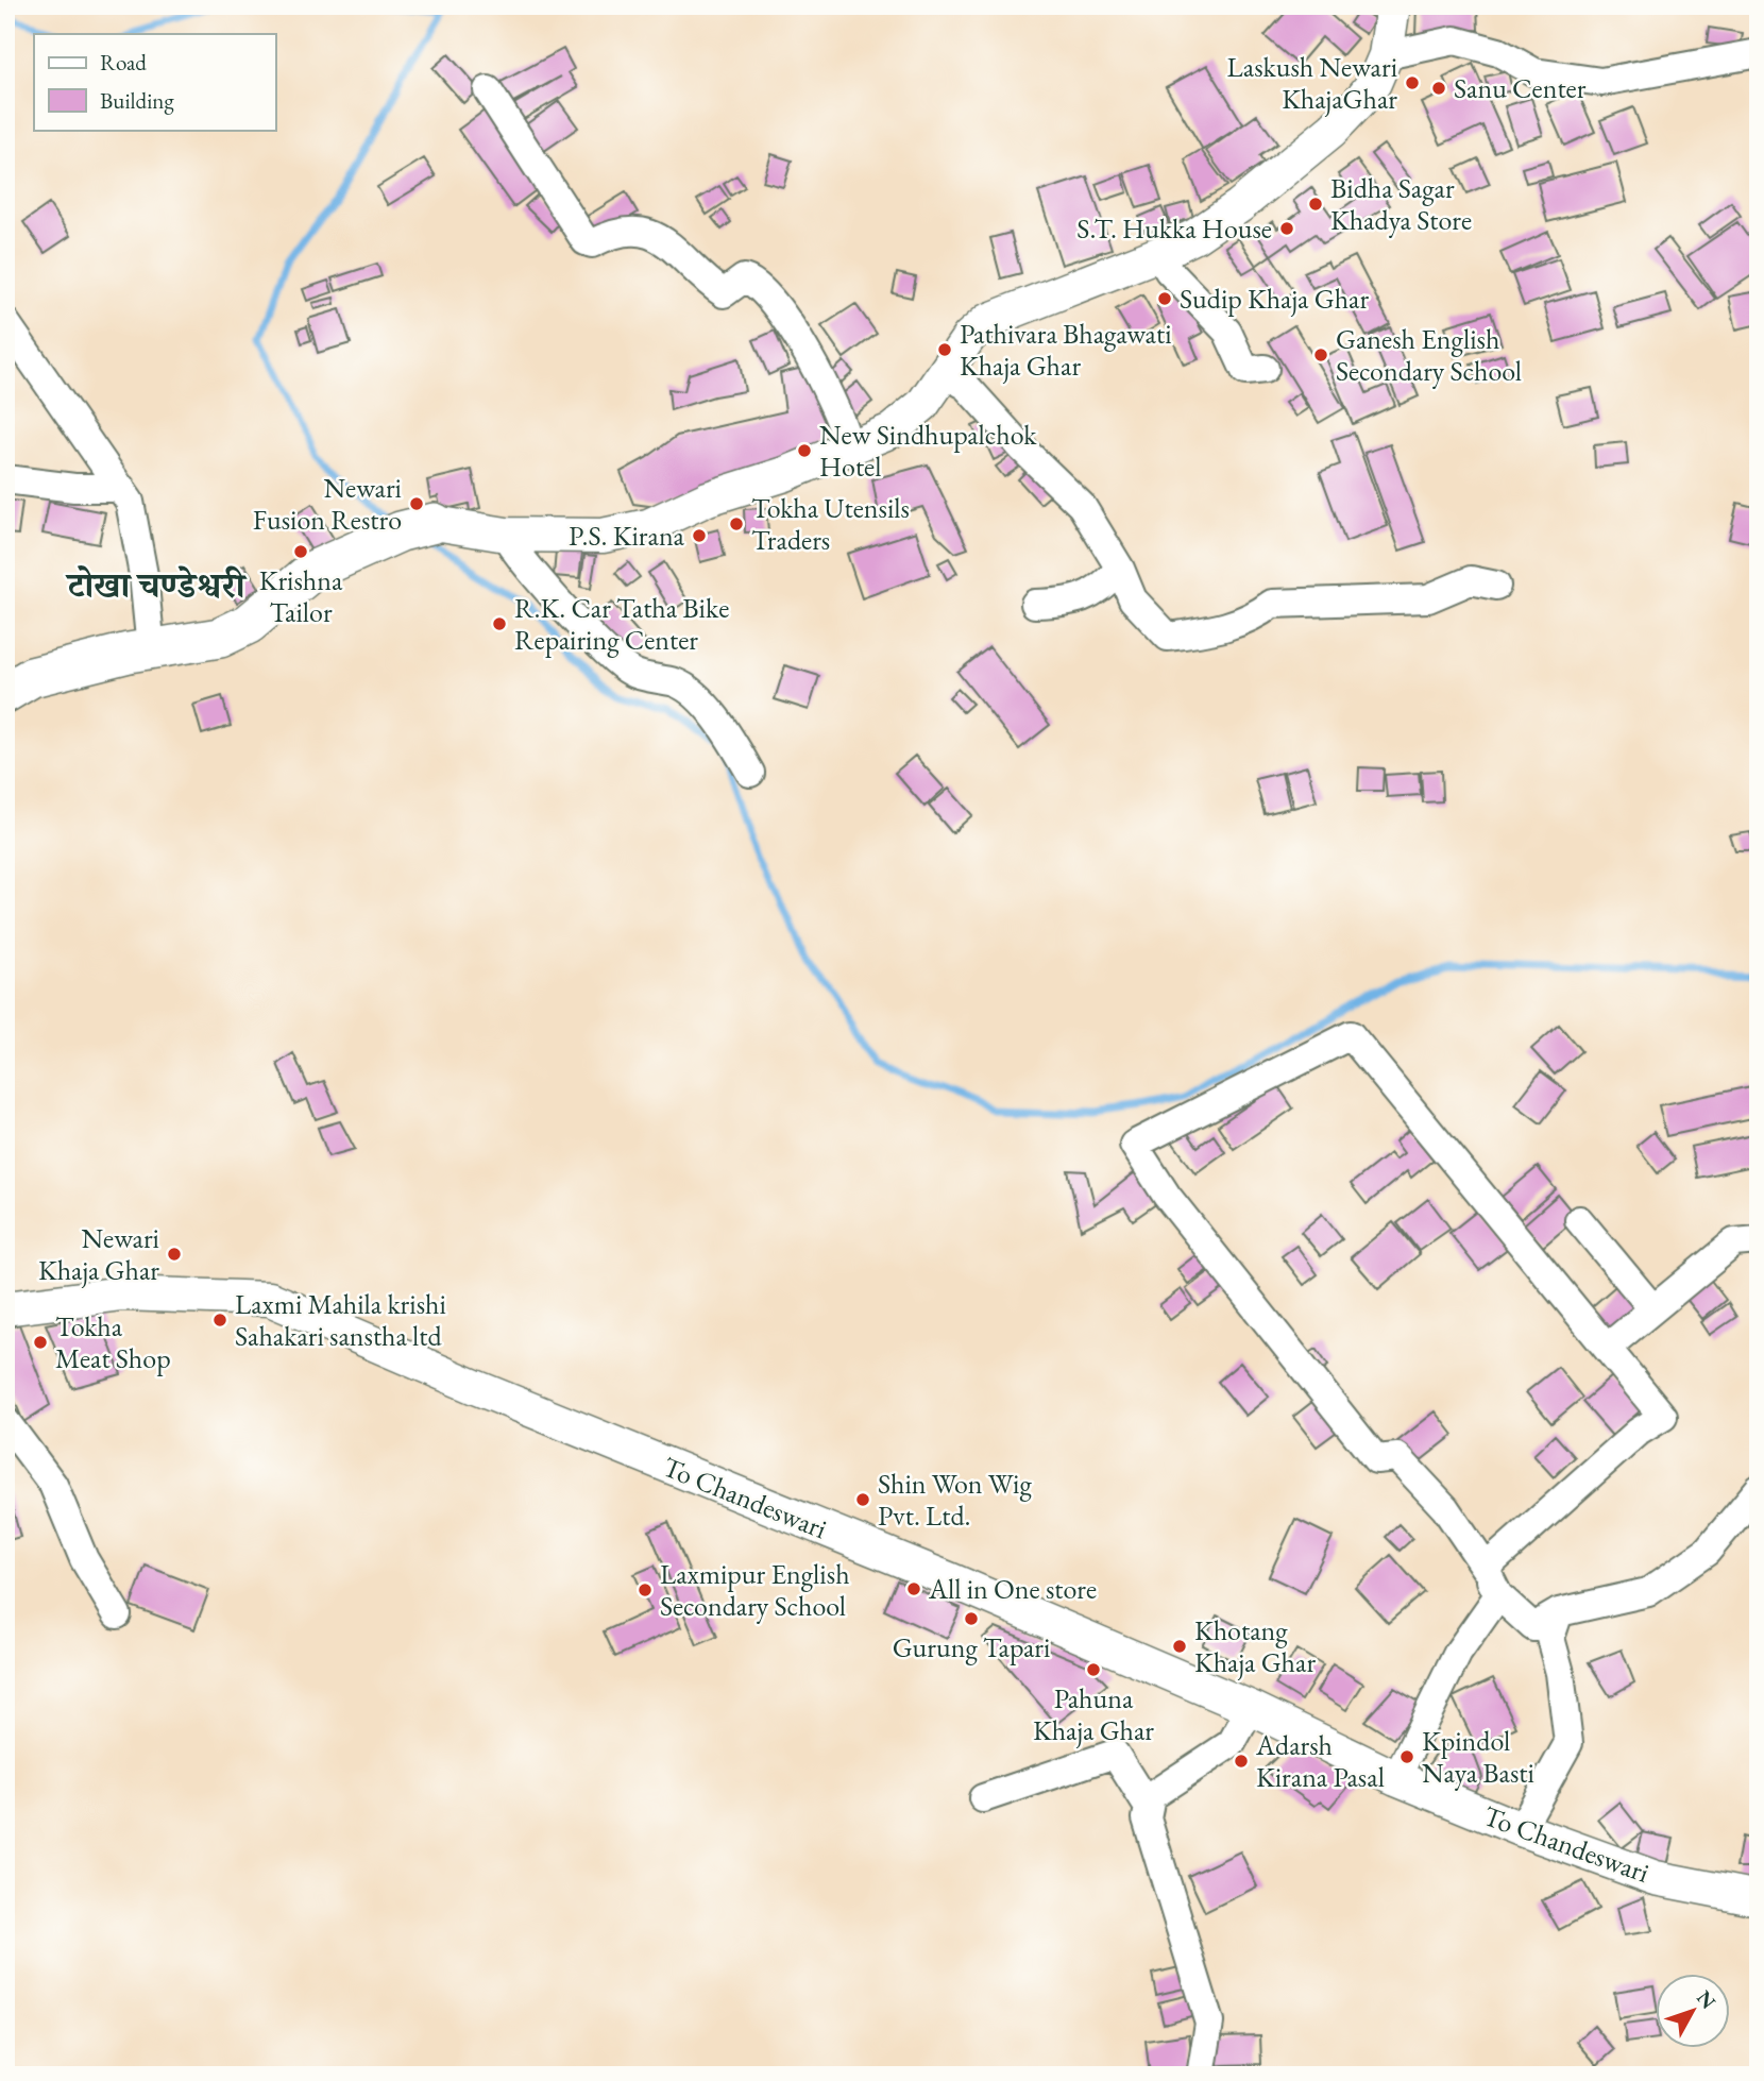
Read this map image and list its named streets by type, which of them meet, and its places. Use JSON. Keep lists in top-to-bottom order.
{
  "streets": {
    "street": ["To Chandeswari"]
  },
  "districts": ["टोखा चण्डेश्वरी"],
  "places": [
    "Laskush Newari KhajaGhar",
    "Sanu Center",
    "Bidha Sagar Khadya Store",
    "S.T. Hukka House",
    "Sudip Khaja Ghar",
    "Pathivara Bhagawati Khaja Ghar",
    "Ganesh English Secondary School",
    "New Sindhupalchok Hotel",
    "Newari Fusion Restro",
    "Tokha Utensils Traders",
    "P.S. Kirana",
    "Krishna Tailor",
    "R.K. Car Tatha Bike Repairing Center",
    "Newari Khaja Ghar",
    "Laxmi Mahila krishi Sahakari sanstha ltd",
    "Tokha Meat Shop",
    "Shin Won Wig Pvt. Ltd.",
    "All in One store",
    "Laxmipur English Secondary School",
    "Gurung Tapari",
    "Khotang Khaja Ghar",
    "Pahuna Khaja Ghar",
    "Kpindol Naya Basti",
    "Adarsh Kirana Pasal"
  ],
  "legend": ["Road", "Building"],
  "north": "top right"
}
